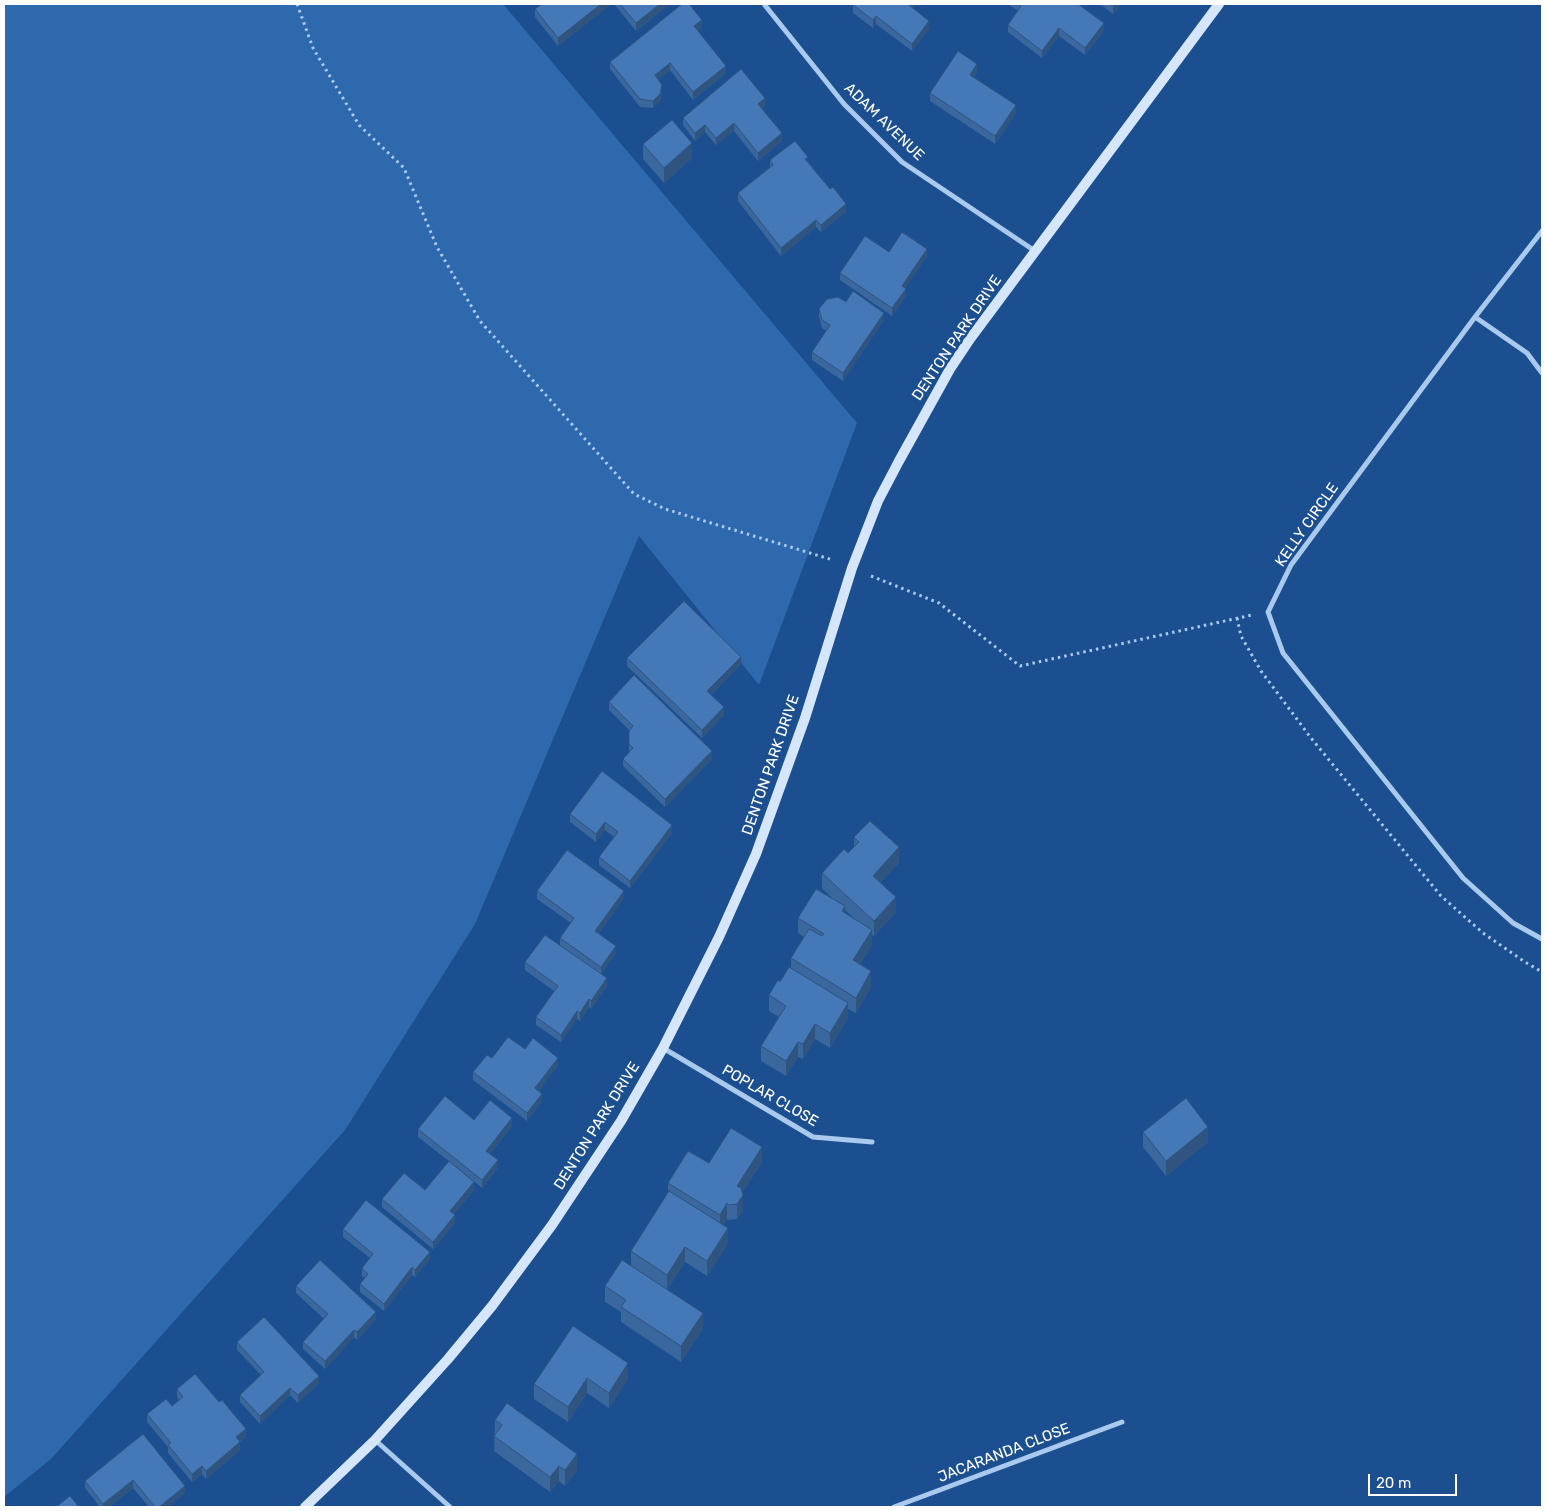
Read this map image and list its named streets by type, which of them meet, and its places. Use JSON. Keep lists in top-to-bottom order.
{
  "streets": {
    "main road": ["DENTON PARK DRIVE"],
    "street": [
      "ADAM AVENUE",
      "KELLY CIRCLE",
      "POPLAR CLOSE",
      "JACARANDA CLOSE"
    ]
  },
  "crossings": [
    ["ADAM AVENUE", "DENTON PARK DRIVE"],
    ["DENTON PARK DRIVE", "POPLAR CLOSE"]
  ],
  "scale_bar": "20 m"
}
